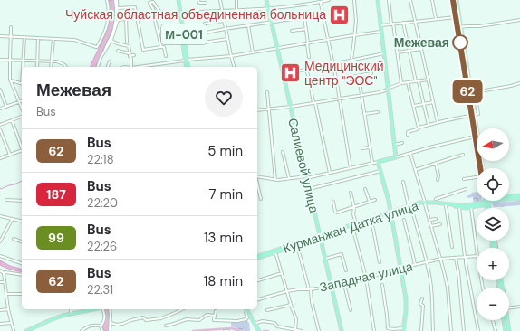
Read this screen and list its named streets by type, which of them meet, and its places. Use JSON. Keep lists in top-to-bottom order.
{
  "streets": {
    "main road": ["М-001", "Салиевой улица", "Курманжан Датка улица"],
    "street": ["Западная улица"]
  },
  "crossings": [
    ["Салиевой улица", "Курманжан Датка улица"],
    ["Салиевой улица", "Западная улица"]
  ],
  "places": {
    "hospital": ["Чуйская областная объединенная больница", "Медицинский центр \"ЭОС\""],
    "other": ["Межевая"]
  },
  "lines": ["bus line 62"],
  "north": "left",
  "page": {
    "on_map": "62",
    "heading": ["Межевая", "Bus"],
    "map_buttons": ["+", "−"],
    "list": [
      {
        "mark": "62",
        "name": "Bus",
        "note": "22:18",
        "value": "5 min"
      },
      {
        "mark": "187",
        "name": "Bus",
        "note": "22:20",
        "value": "7 min"
      },
      {
        "mark": "99",
        "name": "Bus",
        "note": "22:26",
        "value": "13 min"
      },
      {
        "mark": "62",
        "name": "Bus",
        "note": "22:31",
        "value": "18 min"
      }
    ]
  }
}
